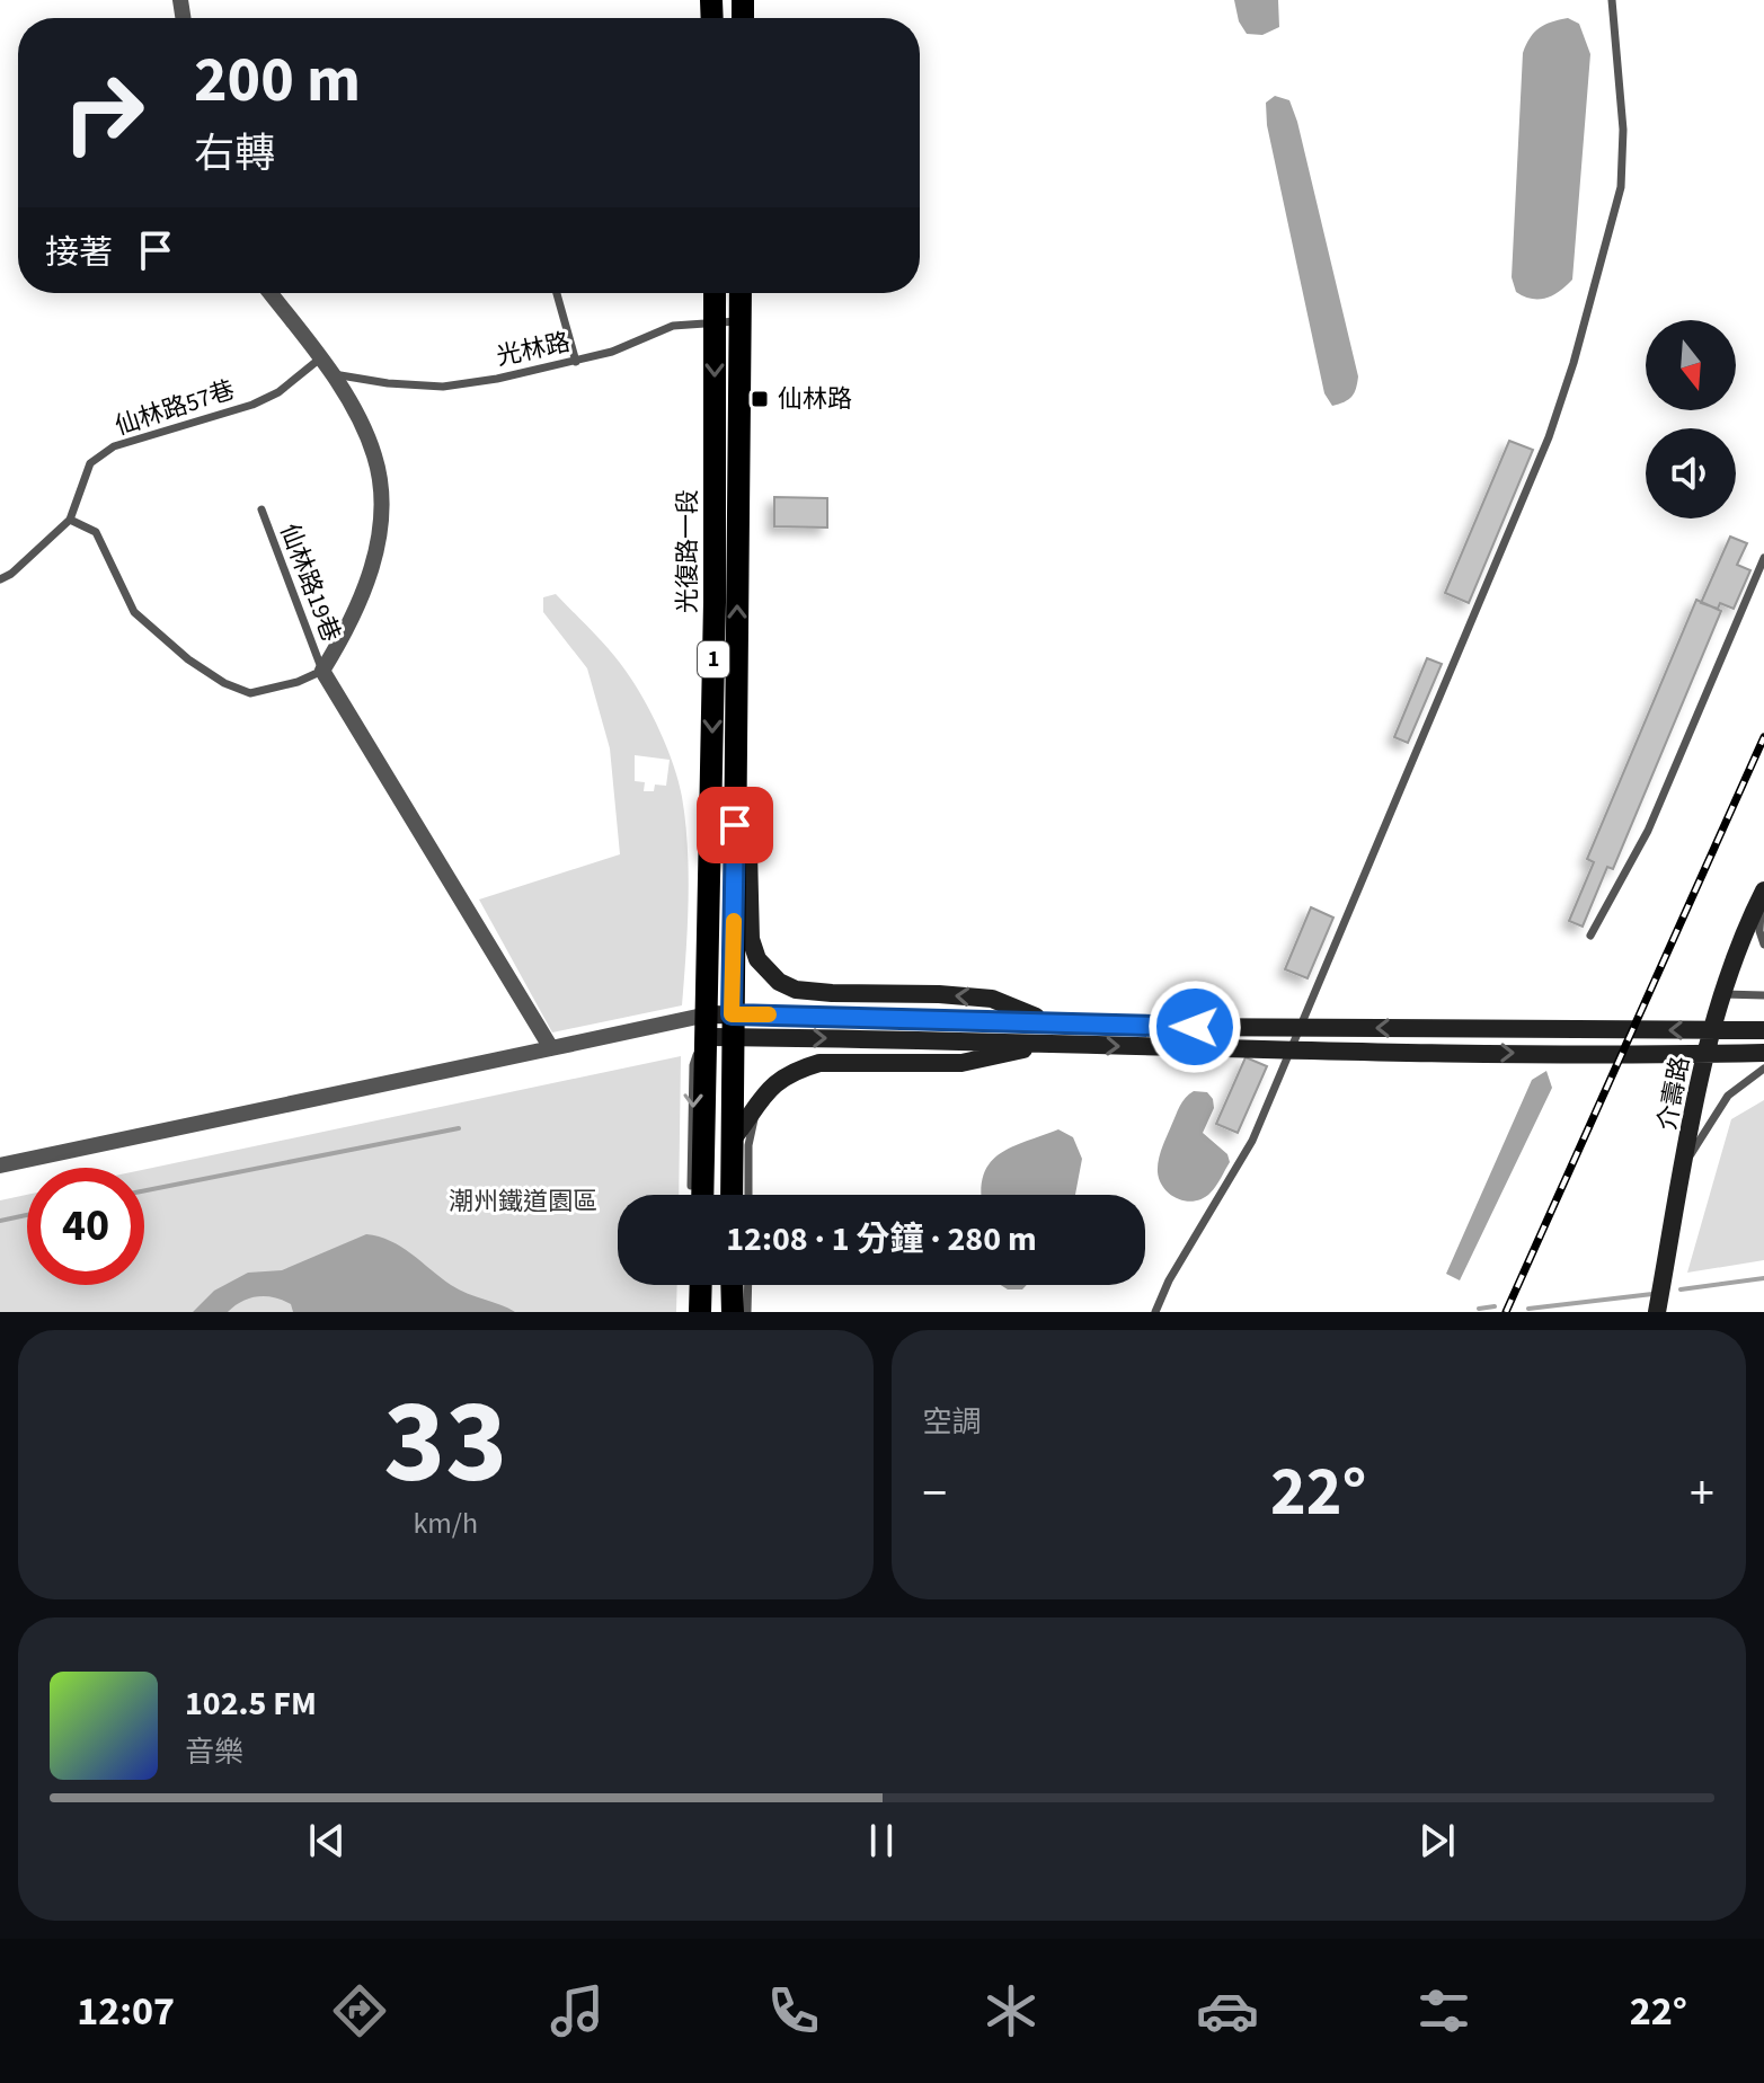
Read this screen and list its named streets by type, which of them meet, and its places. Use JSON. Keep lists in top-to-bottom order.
{
  "streets": {
    "main road": ["光復路一段", "1"],
    "street": ["介壽路"],
    "lane": ["光林路", "仙林路57巷", "仙林路19巷"]
  },
  "crossings": [
    ["光林路", "光復路一段"],
    ["光復路一段", "1"]
  ],
  "parks": ["潮州鐵道園區"],
  "places": {
    "transit": ["仙林路"]
  },
  "north": "bottom",
  "page": {
    "turn": ["200 m", "右轉"],
    "then": "接著",
    "limit": "40",
    "trip": "12:08 · 1 分鐘 · 280 m",
    "tile": [
      ["33", "km/h"],
      "空調"
    ],
    "heat": ["−", "22°", "+"],
    "song": ["102.5 FM", "音樂"],
    "tabs": ["12:07", "22°"]
  }
}
